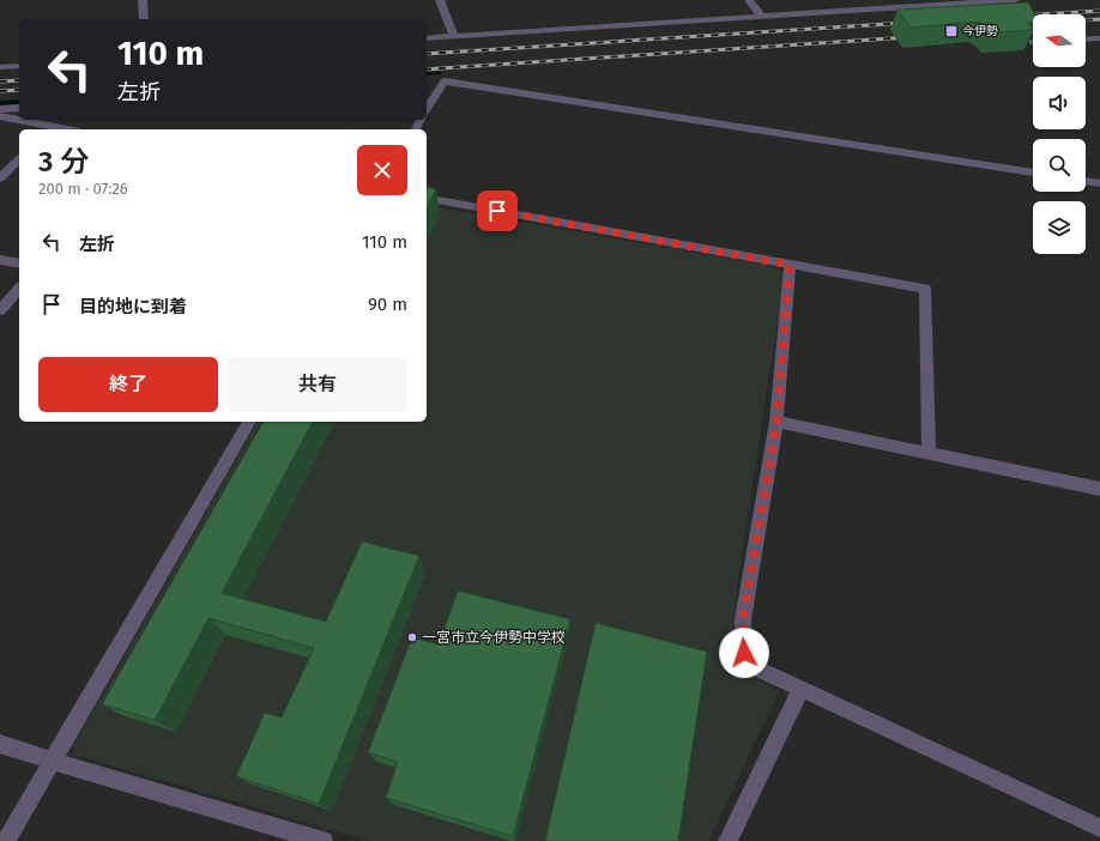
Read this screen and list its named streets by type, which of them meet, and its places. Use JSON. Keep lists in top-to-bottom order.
{
  "places": {
    "transit": ["今伊勢"],
    "other": ["一宮市立今伊勢中学校"]
  },
  "north": "left",
  "page": {
    "turn": ["110 m", "左折"],
    "heading": ["3 分", "200 m · 07:26"],
    "list": [
      {
        "name": "左折",
        "value": "110 m"
      },
      {
        "name": "目的地に到着",
        "value": "90 m"
      }
    ],
    "buttons": ["終了", "共有"]
  }
}
